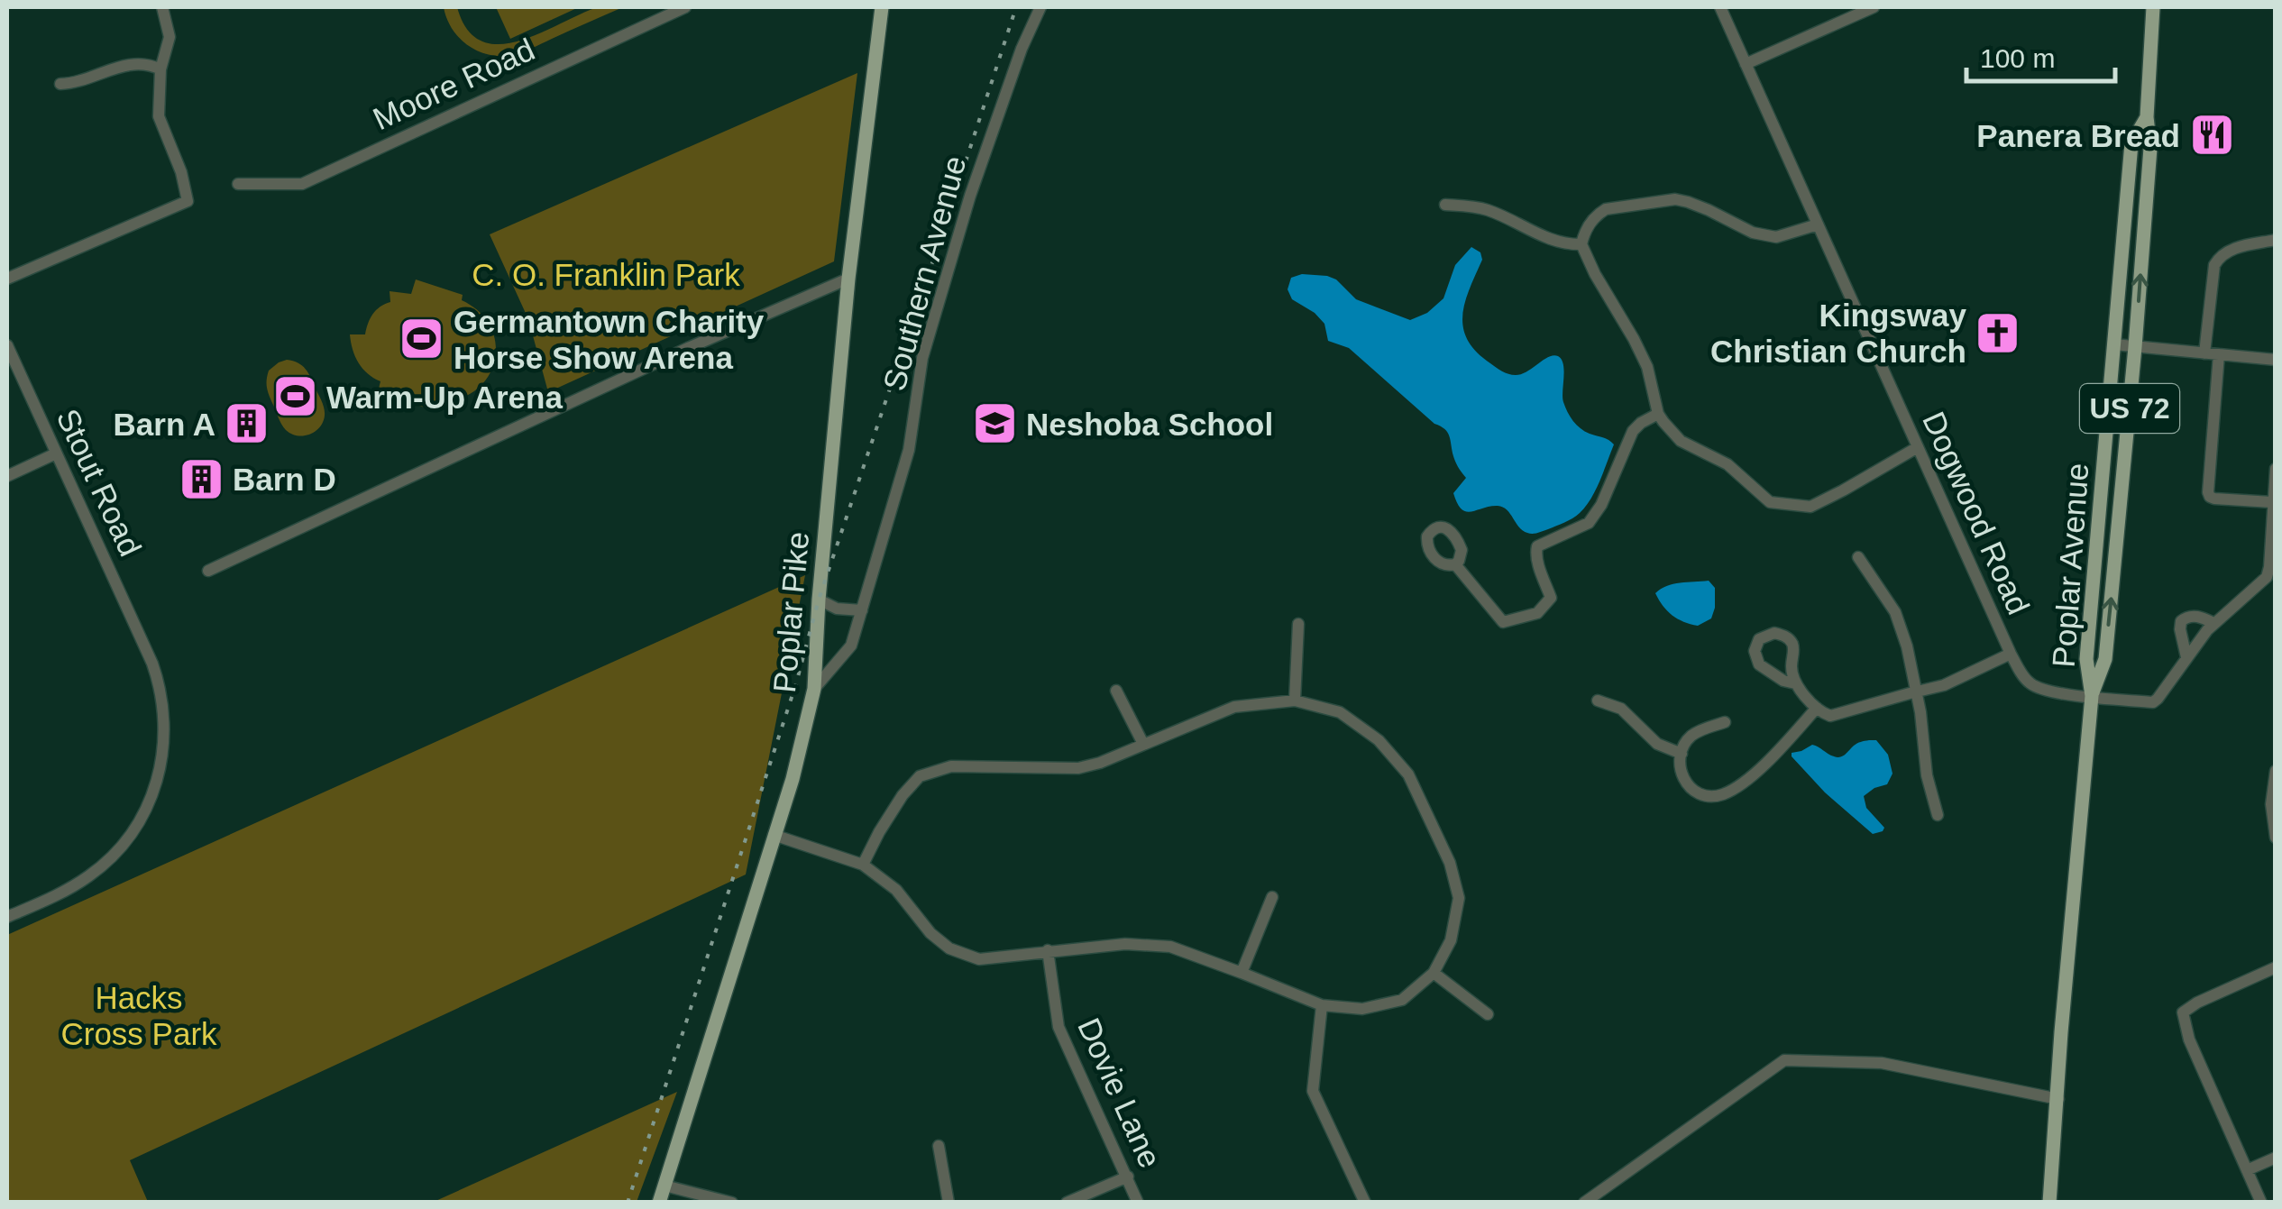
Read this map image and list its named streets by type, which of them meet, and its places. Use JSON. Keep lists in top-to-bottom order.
{
  "streets": {
    "main road": ["US 72", "Poplar Avenue", "Poplar Pike"],
    "street": [
      "Moore Road",
      "Southern Avenue",
      "Stout Road",
      "Dogwood Road",
      "Dovie Lane"
    ]
  },
  "crossings": [
    ["Southern Avenue", "Poplar Pike"],
    ["Dogwood Road", "Poplar Avenue"]
  ],
  "parks": ["C. O. Franklin Park", "Hacks Cross Park"],
  "places": {
    "restaurant": ["Panera Bread"],
    "church": ["Kingsway Christian Church"],
    "sports": ["Germantown Charity Horse Show Arena", "Warm-Up Arena"],
    "building": ["Barn A", "Barn D"],
    "school or university": ["Neshoba School"]
  },
  "scale_bar": "100 m"
}
